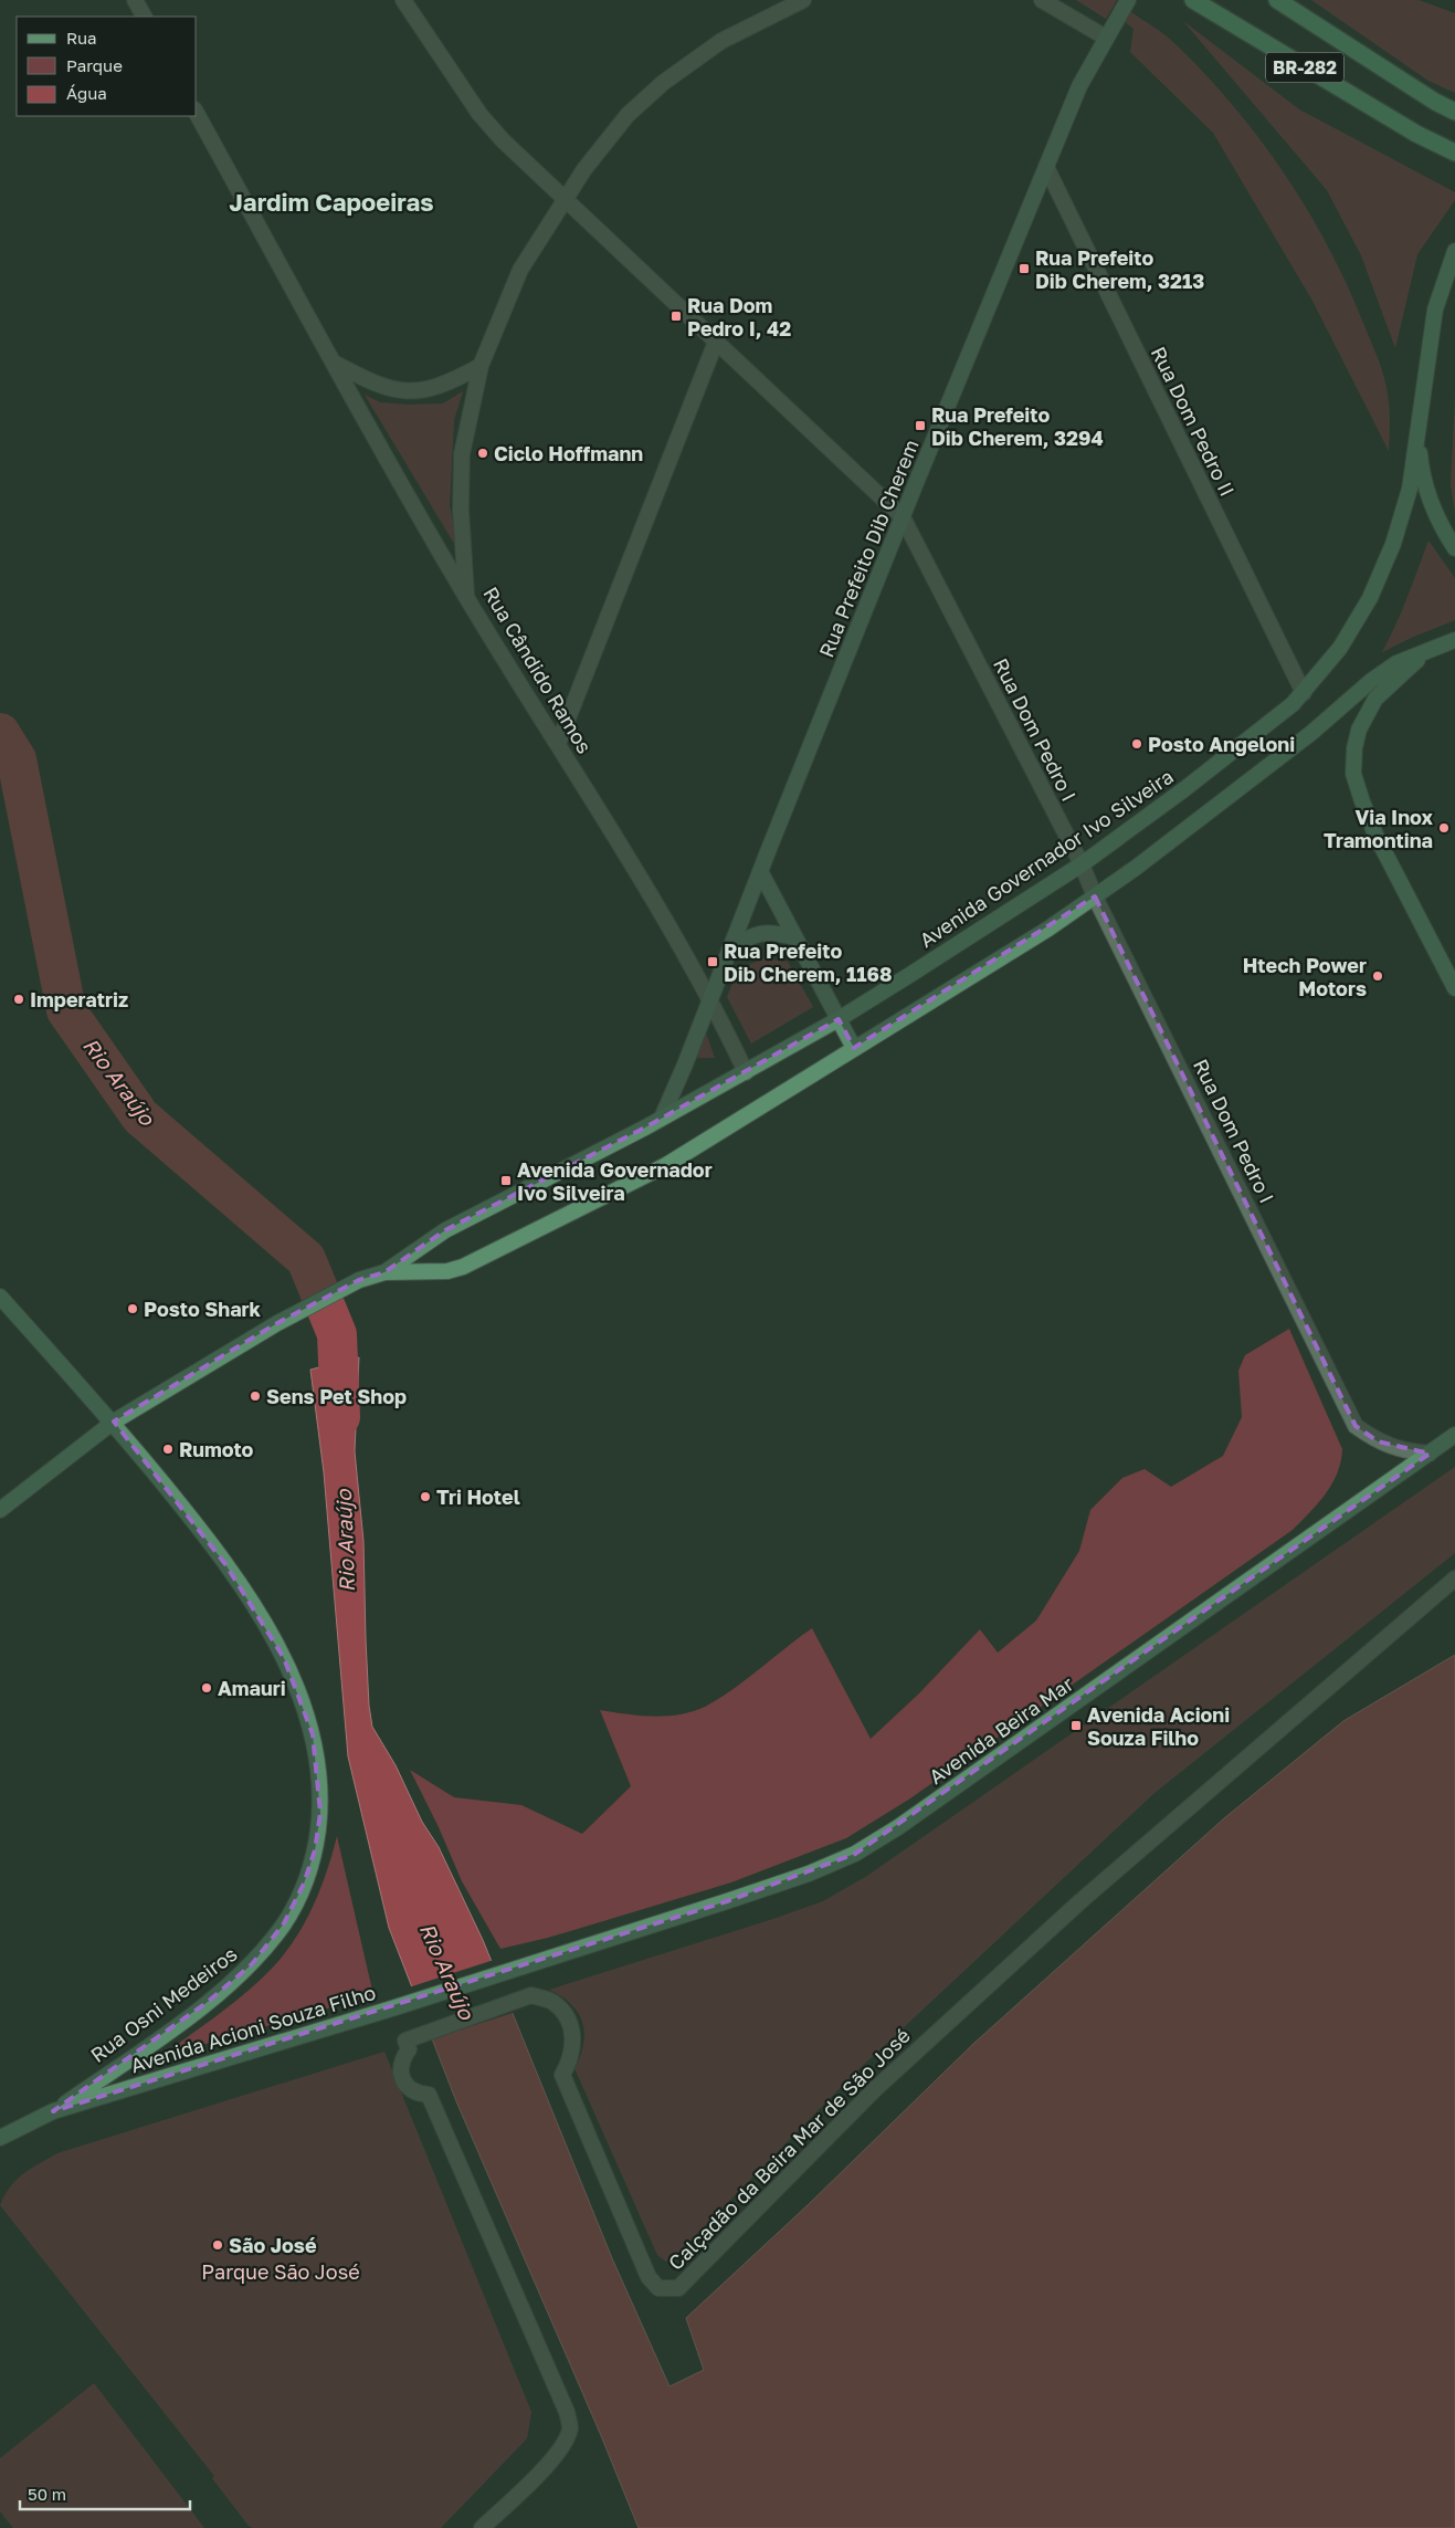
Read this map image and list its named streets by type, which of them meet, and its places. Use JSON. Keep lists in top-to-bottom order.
{
  "streets": {
    "highway": ["BR-282"],
    "main road": [
      "Rua Prefeito Dib Cherem",
      "Avenida Governador Ivo Silveira",
      "Avenida Beira Mar",
      "Rua Osni Medeiros",
      "Avenida Acioni Souza Filho"
    ],
    "street": [
      "Rua Dom Pedro II",
      "Rua Cândido Ramos",
      "Rua Dom Pedro I",
      "Calçadão da Beira Mar de São José"
    ]
  },
  "crossings": [
    ["Rua Dom Pedro II", "Rua Prefeito Dib Cherem"],
    ["Rua Dom Pedro II", "Avenida Governador Ivo Silveira"],
    ["Rua Prefeito Dib Cherem", "Rua Cândido Ramos"],
    ["Rua Prefeito Dib Cherem", "Rua Dom Pedro I"],
    ["Rua Prefeito Dib Cherem", "Avenida Governador Ivo Silveira"],
    ["Rua Cândido Ramos", "Rua Dom Pedro I"],
    ["Rua Cândido Ramos", "Avenida Governador Ivo Silveira"],
    ["Rua Dom Pedro I", "Avenida Governador Ivo Silveira"],
    ["Rua Dom Pedro I", "Avenida Beira Mar"],
    ["Avenida Governador Ivo Silveira", "Rua Osni Medeiros"],
    ["Avenida Beira Mar", "Avenida Acioni Souza Filho"],
    ["Rua Osni Medeiros", "Avenida Acioni Souza Filho"]
  ],
  "districts": ["Jardim Capoeiras"],
  "water": ["Rio Araújo"],
  "parks": ["Parque São José"],
  "places": {
    "transit": [
      "Rua Prefeito Dib Cherem, 3213",
      "Rua Dom Pedro I, 42",
      "Rua Prefeito Dib Cherem, 3294",
      "Rua Prefeito Dib Cherem, 1168",
      "Avenida Governador Ivo Silveira",
      "Avenida Acioni Souza Filho"
    ],
    "other": [
      "Ciclo Hoffmann",
      "Posto Angeloni",
      "Via Inox Tramontina",
      "Htech Power Motors",
      "Imperatriz",
      "Posto Shark",
      "Sens Pet Shop",
      "Rumoto",
      "Tri Hotel",
      "Amauri",
      "São José"
    ]
  },
  "legend": ["Rua", "Parque", "Água"],
  "scale_bar": "50 m"
}
